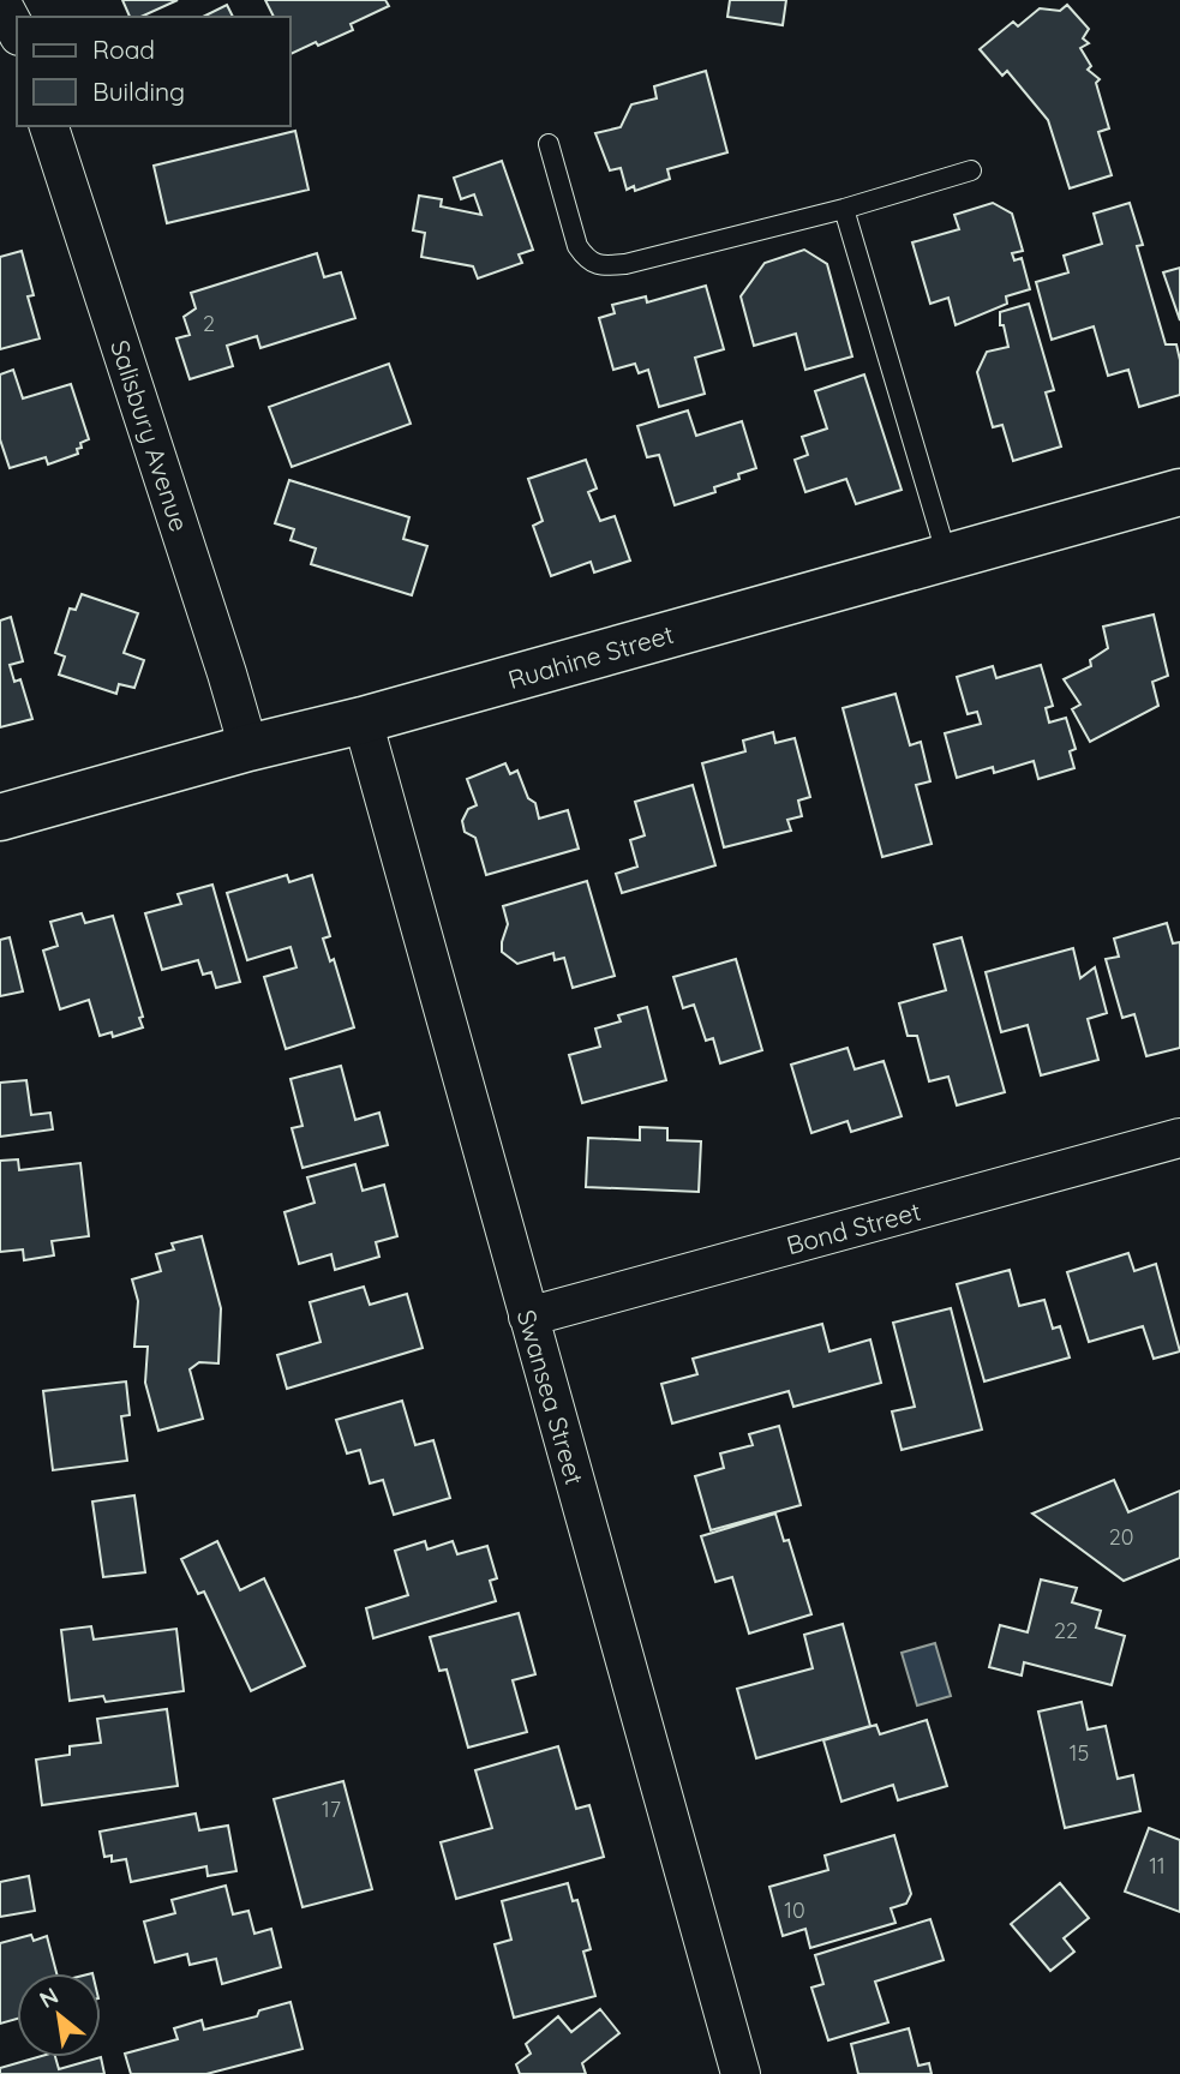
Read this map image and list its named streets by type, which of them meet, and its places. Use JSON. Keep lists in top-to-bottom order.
{
  "streets": {
    "street": [
      "Salisbury Avenue",
      "Ruahine Street",
      "Bond Street",
      "Swansea Street"
    ]
  },
  "crossings": [
    ["Salisbury Avenue", "Ruahine Street"],
    ["Ruahine Street", "Swansea Street"],
    ["Bond Street", "Swansea Street"]
  ],
  "house_numbers": [
    "2",
    "20",
    "22",
    "15",
    "17",
    "11",
    "10"
  ],
  "legend": ["Road", "Building"],
  "north": "top left"
}
